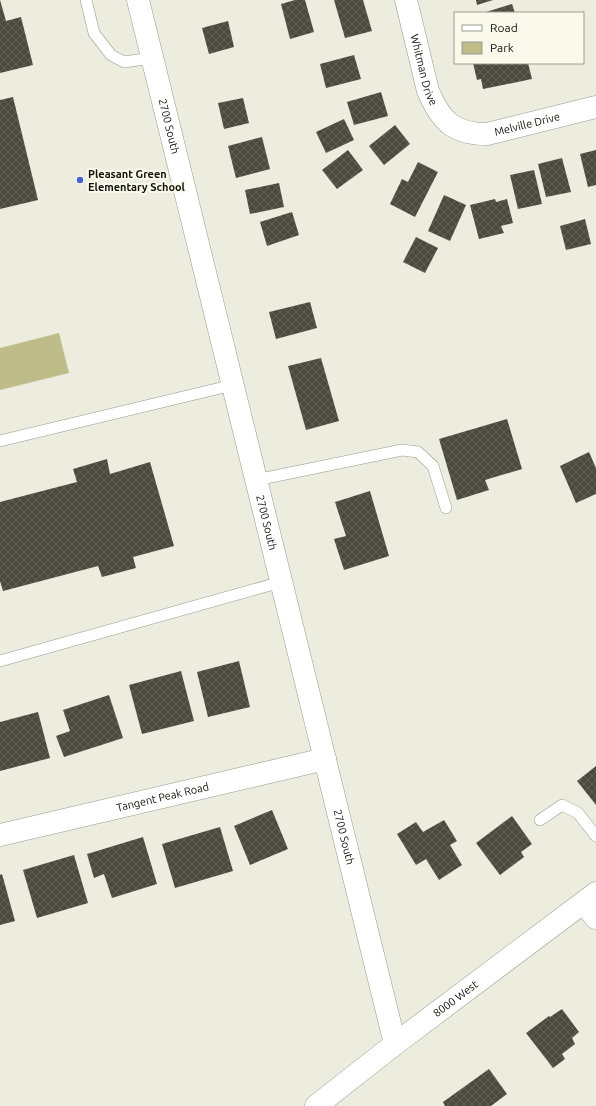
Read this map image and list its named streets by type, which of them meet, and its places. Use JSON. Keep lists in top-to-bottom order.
{
  "streets": {
    "street": [
      "Whitman Drive",
      "Melville Drive",
      "2700 South",
      "Tangent Peak Road",
      "8000 West"
    ]
  },
  "crossings": [
    ["Whitman Drive", "Melville Drive"],
    ["2700 South", "Tangent Peak Road"],
    ["2700 South", "8000 West"]
  ],
  "places": ["Pleasant Green Elementary School"],
  "legend": ["Road", "Park"]
}
